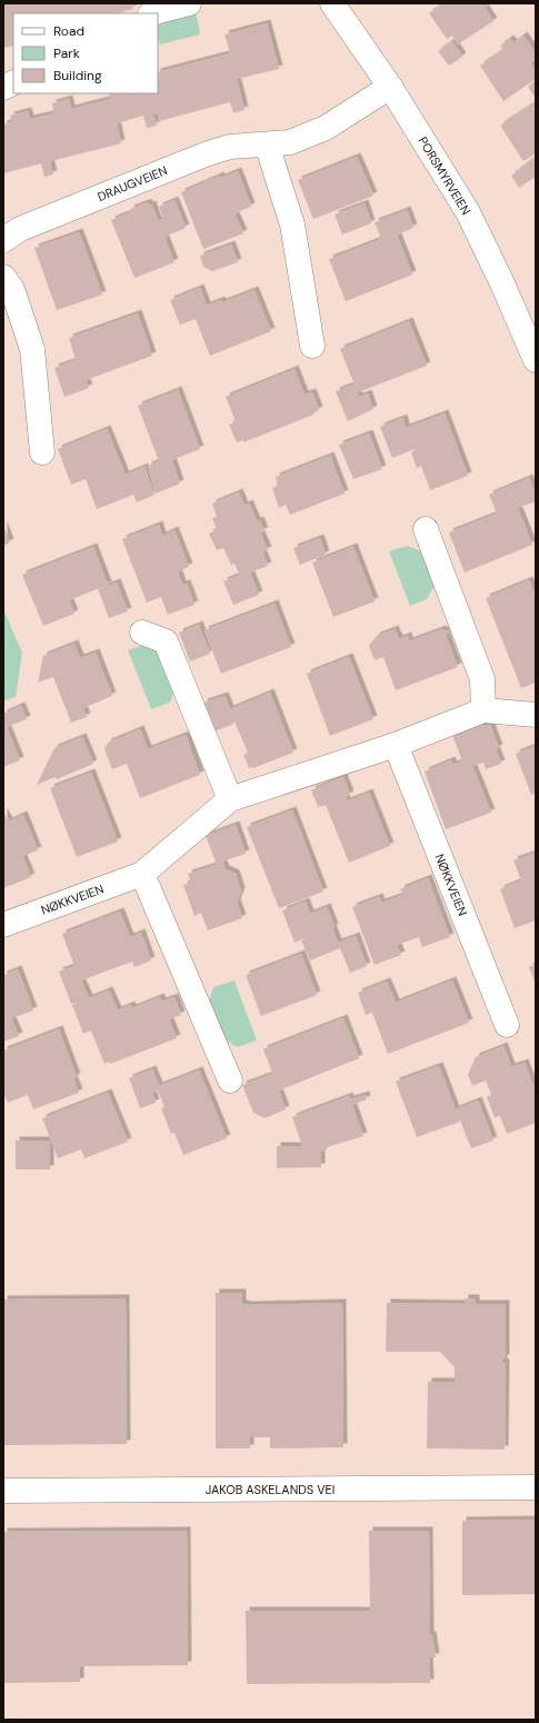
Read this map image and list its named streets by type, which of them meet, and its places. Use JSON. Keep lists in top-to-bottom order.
{
  "streets": {
    "street": [
      "PORSMYRVEIEN",
      "DRAUGVEIEN",
      "NØKKVEIEN",
      "JAKOB ASKELANDS VEI"
    ]
  },
  "crossings": [
    ["PORSMYRVEIEN", "DRAUGVEIEN"]
  ],
  "legend": ["Road", "Park", "Building"]
}
